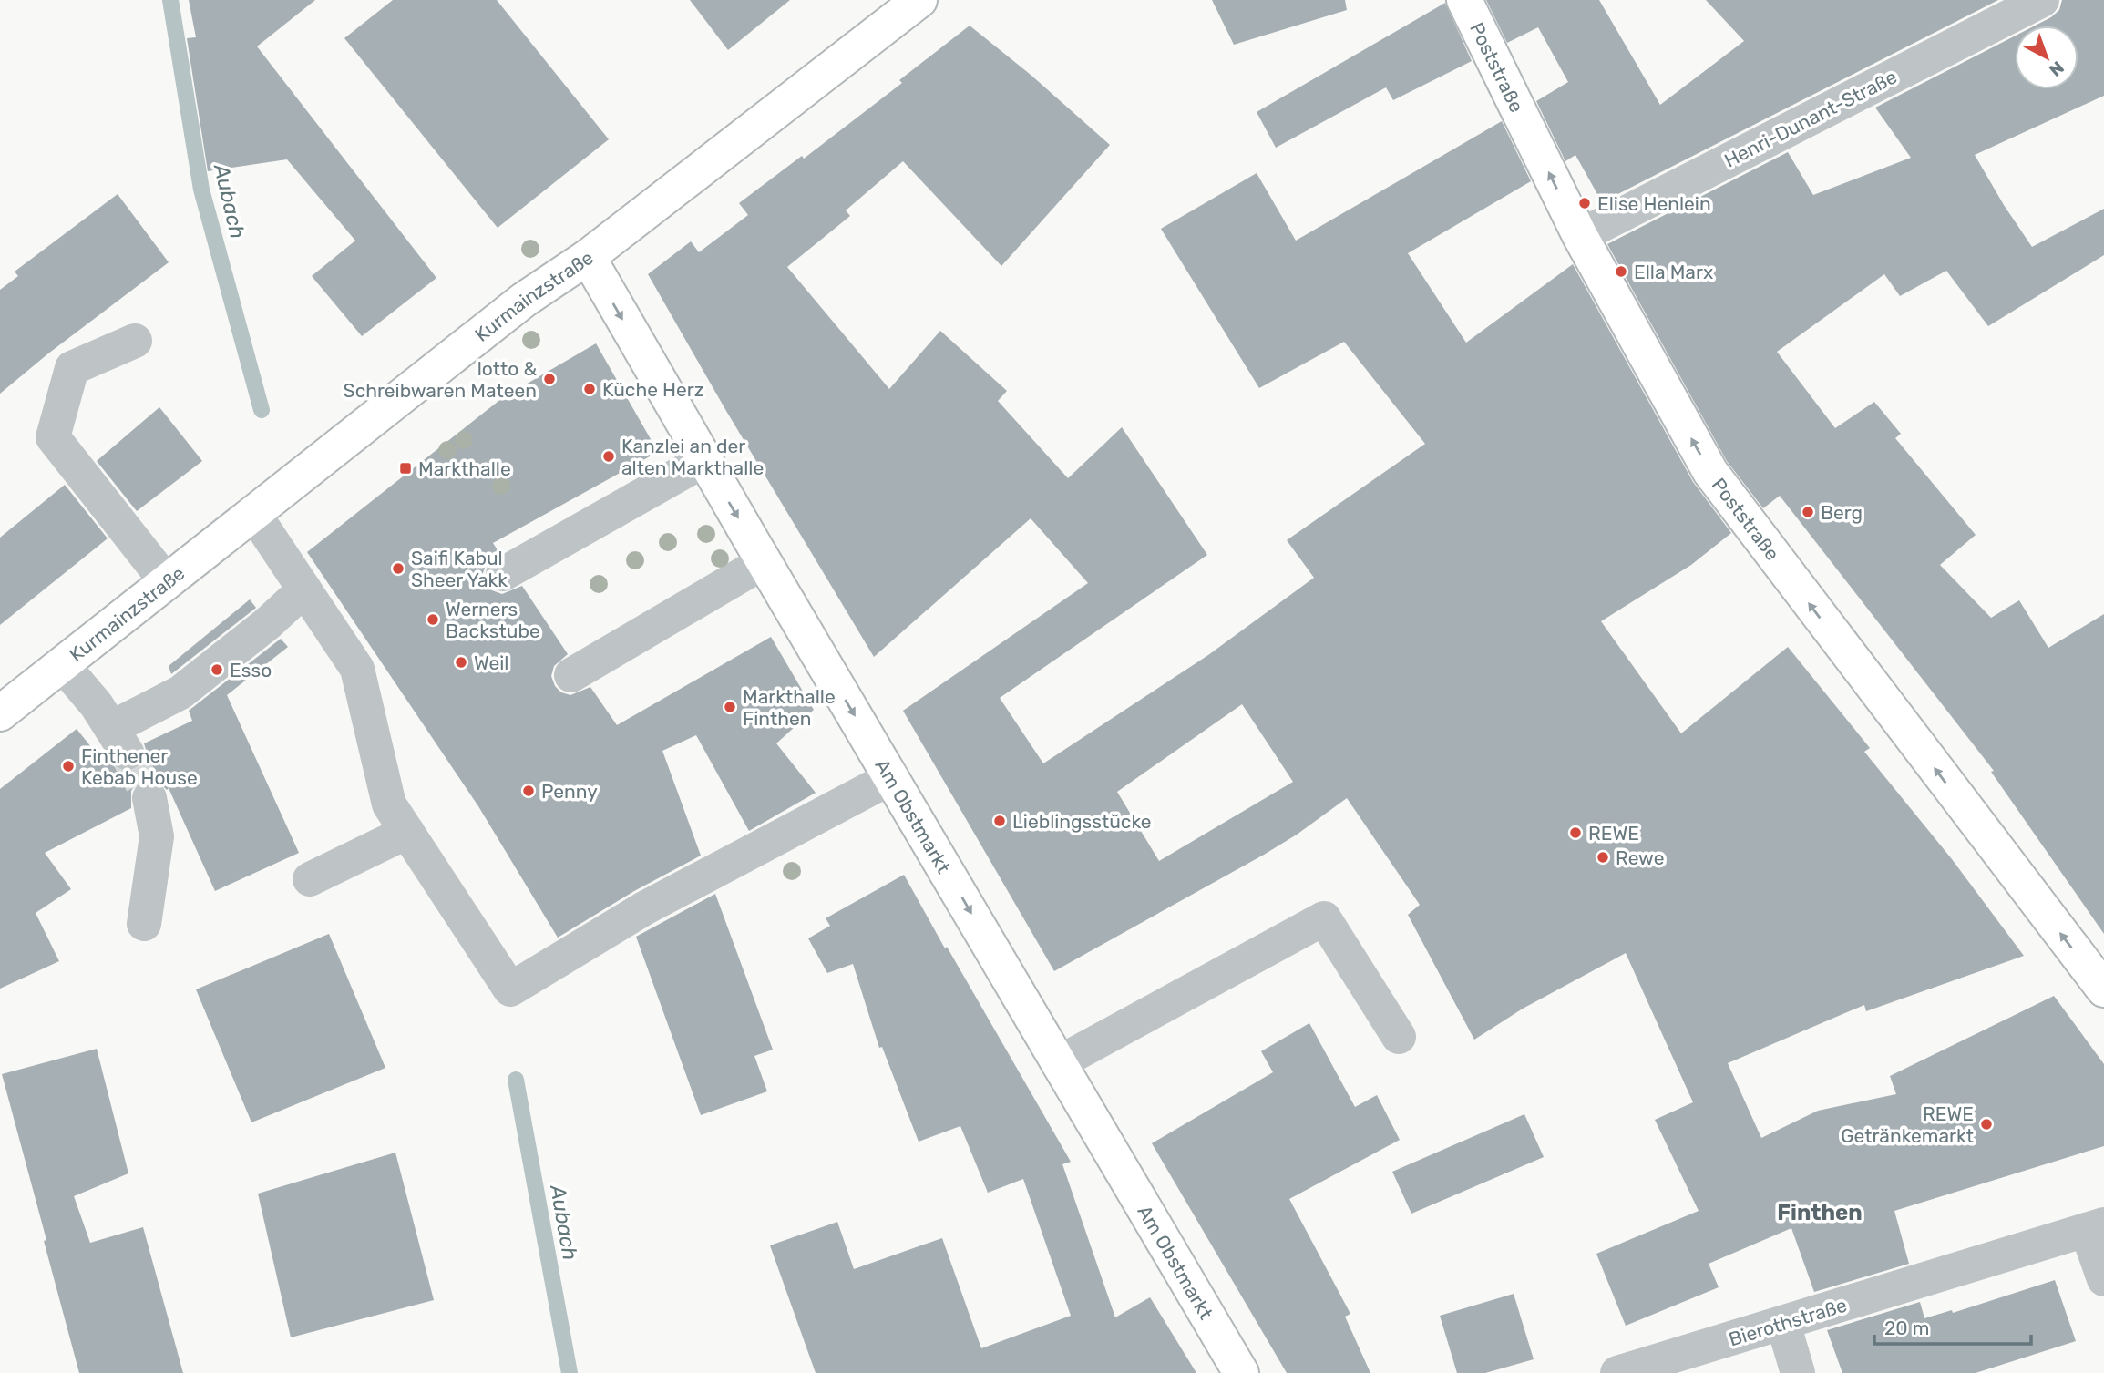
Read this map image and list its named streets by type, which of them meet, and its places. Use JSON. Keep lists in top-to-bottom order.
{
  "streets": {
    "main road": ["Poststraße", "Kurmainzstraße", "Am Obstmarkt"],
    "street": ["Henri-Dunant-Straße", "Bierothstraße"]
  },
  "crossings": [
    ["Poststraße", "Henri-Dunant-Straße"],
    ["Kurmainzstraße", "Am Obstmarkt"]
  ],
  "one_way": ["Poststraße", "Am Obstmarkt"],
  "districts": ["Finthen"],
  "water": ["Aubach"],
  "places": {
    "other": [
      "Elise Henlein",
      "Ella Marx",
      "lotto & Schreibwaren Mateen",
      "Küche Herz",
      "Kanzlei an der alten Markthalle",
      "Berg",
      "Saifi Kabul Sheer Yakk",
      "Werners Backstube",
      "Weil",
      "Esso",
      "Markthalle Finthen",
      "Finthener Kebab House",
      "Penny",
      "Lieblingsstücke",
      "REWE",
      "Rewe",
      "REWE Getränkemarkt"
    ],
    "transit": ["Markthalle"]
  },
  "scale_bar": "20 m",
  "north": "bottom right"
}
